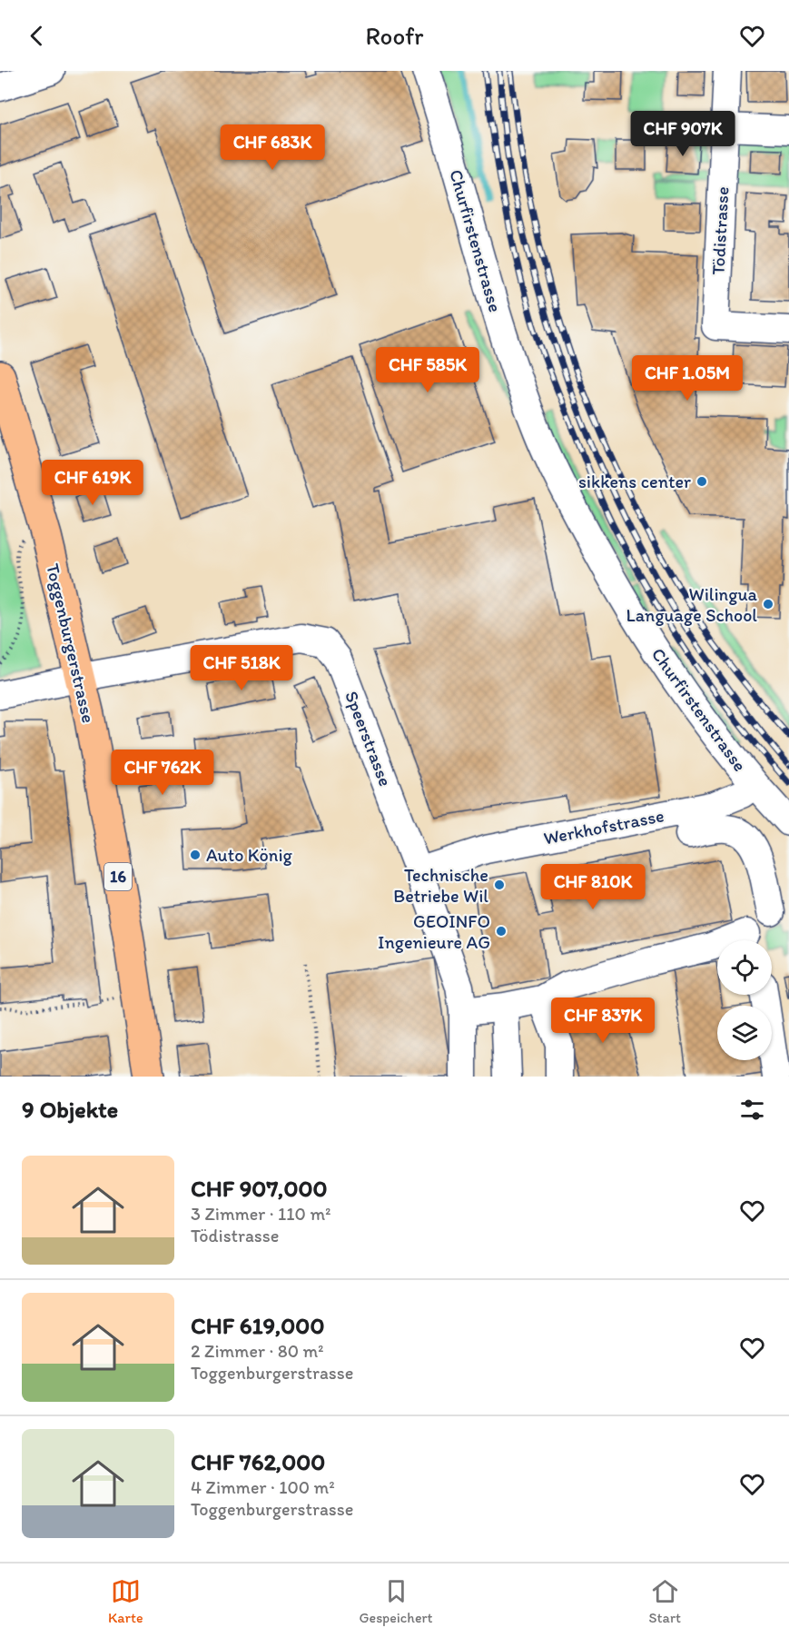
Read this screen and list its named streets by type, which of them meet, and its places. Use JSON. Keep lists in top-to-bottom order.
{
  "streets": {
    "main road": ["Toggenburgerstrasse", "16"],
    "street": [
      "Tödistrasse",
      "Churfirstenstrasse",
      "Speerstrasse",
      "Werkhofstrasse"
    ]
  },
  "crossings": [
    ["Churfirstenstrasse", "Werkhofstrasse"],
    ["Toggenburgerstrasse", "Speerstrasse"],
    ["Speerstrasse", "Werkhofstrasse"]
  ],
  "places": [
    "sikkens center",
    "Wilingua Language School",
    "Auto König",
    "Technische Betriebe Wil",
    "GEOINFO Ingenieure AG"
  ],
  "page": {
    "header": "Roofr",
    "price": [
      "CHF 907K",
      "CHF 683K",
      "CHF 585K",
      "CHF 1.05M",
      "CHF 619K",
      "CHF 518K",
      "CHF 762K",
      "CHF 810K",
      "CHF 837K"
    ],
    "heading": "9 Objekte",
    "list": [
      {
        "name": "CHF 907,000",
        "note": "3 Zimmer · 110 m² · Tödistrasse"
      },
      {
        "name": "CHF 619,000",
        "note": "2 Zimmer · 80 m² · Toggenburgerstrasse"
      },
      {
        "name": "CHF 762,000",
        "note": "4 Zimmer · 100 m² · Toggenburgerstrasse"
      }
    ],
    "tabs": ["Karte", "Gespeichert", "Start"]
  }
}
